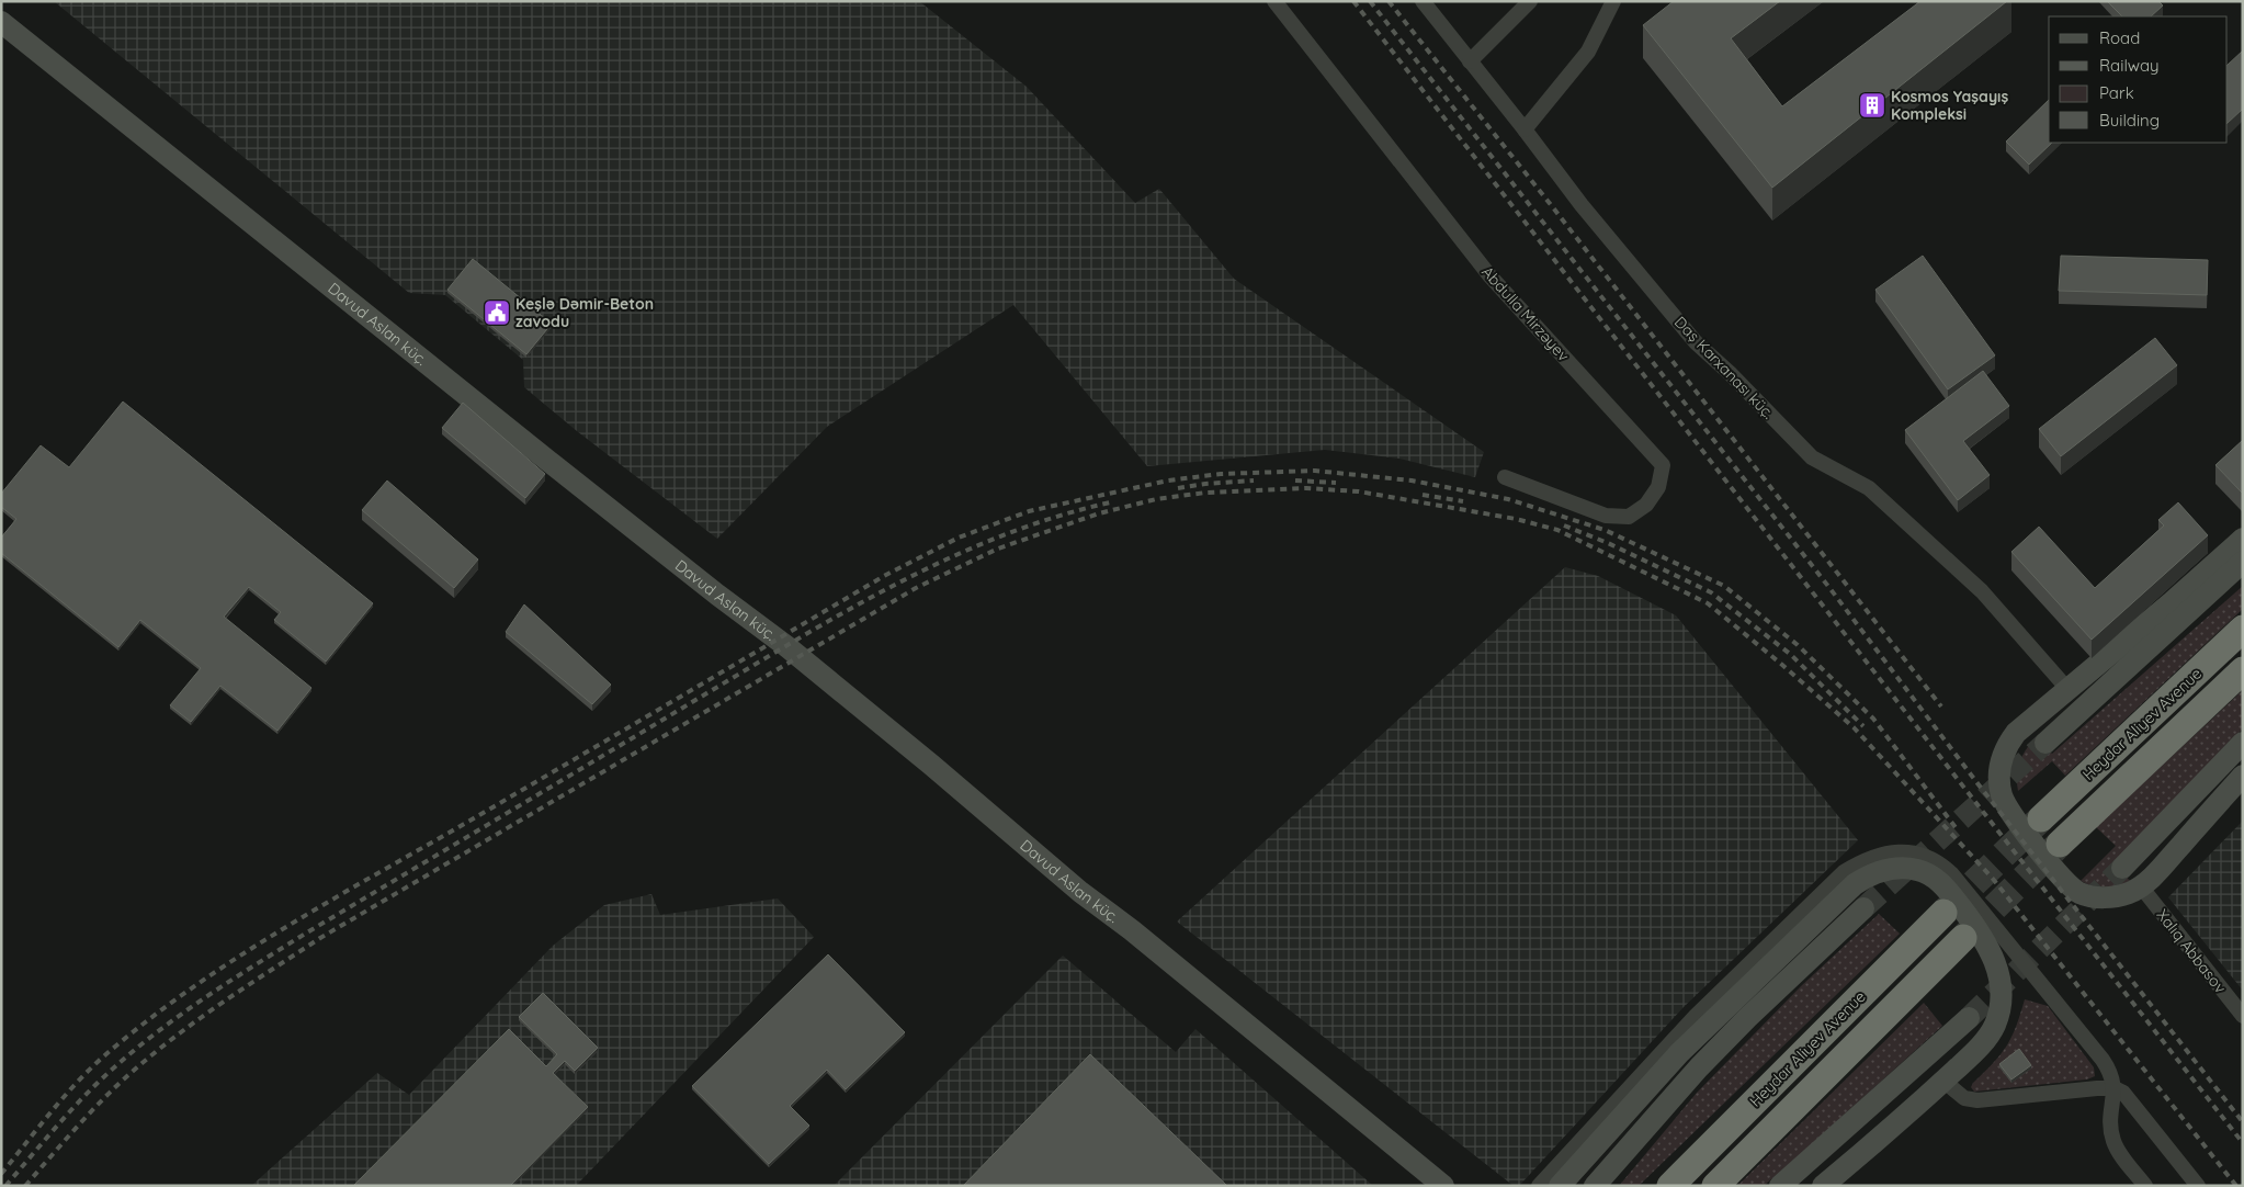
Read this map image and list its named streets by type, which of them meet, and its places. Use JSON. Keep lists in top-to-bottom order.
{
  "streets": {
    "highway": ["Heydar Aliyev Avenue"],
    "main road": ["Davud Aslan küç."],
    "street": ["Abdulla Mirzəyev", "Daş Karxanası küç.", "Xalıq Abbasov"]
  },
  "places": {
    "building": ["Kosmos Yaşayış Kompleksi"],
    "public building": ["Keşlə Dəmir-Beton zavodu"]
  },
  "legend": [
    "Road",
    "Railway",
    "Park",
    "Building"
  ]
}
